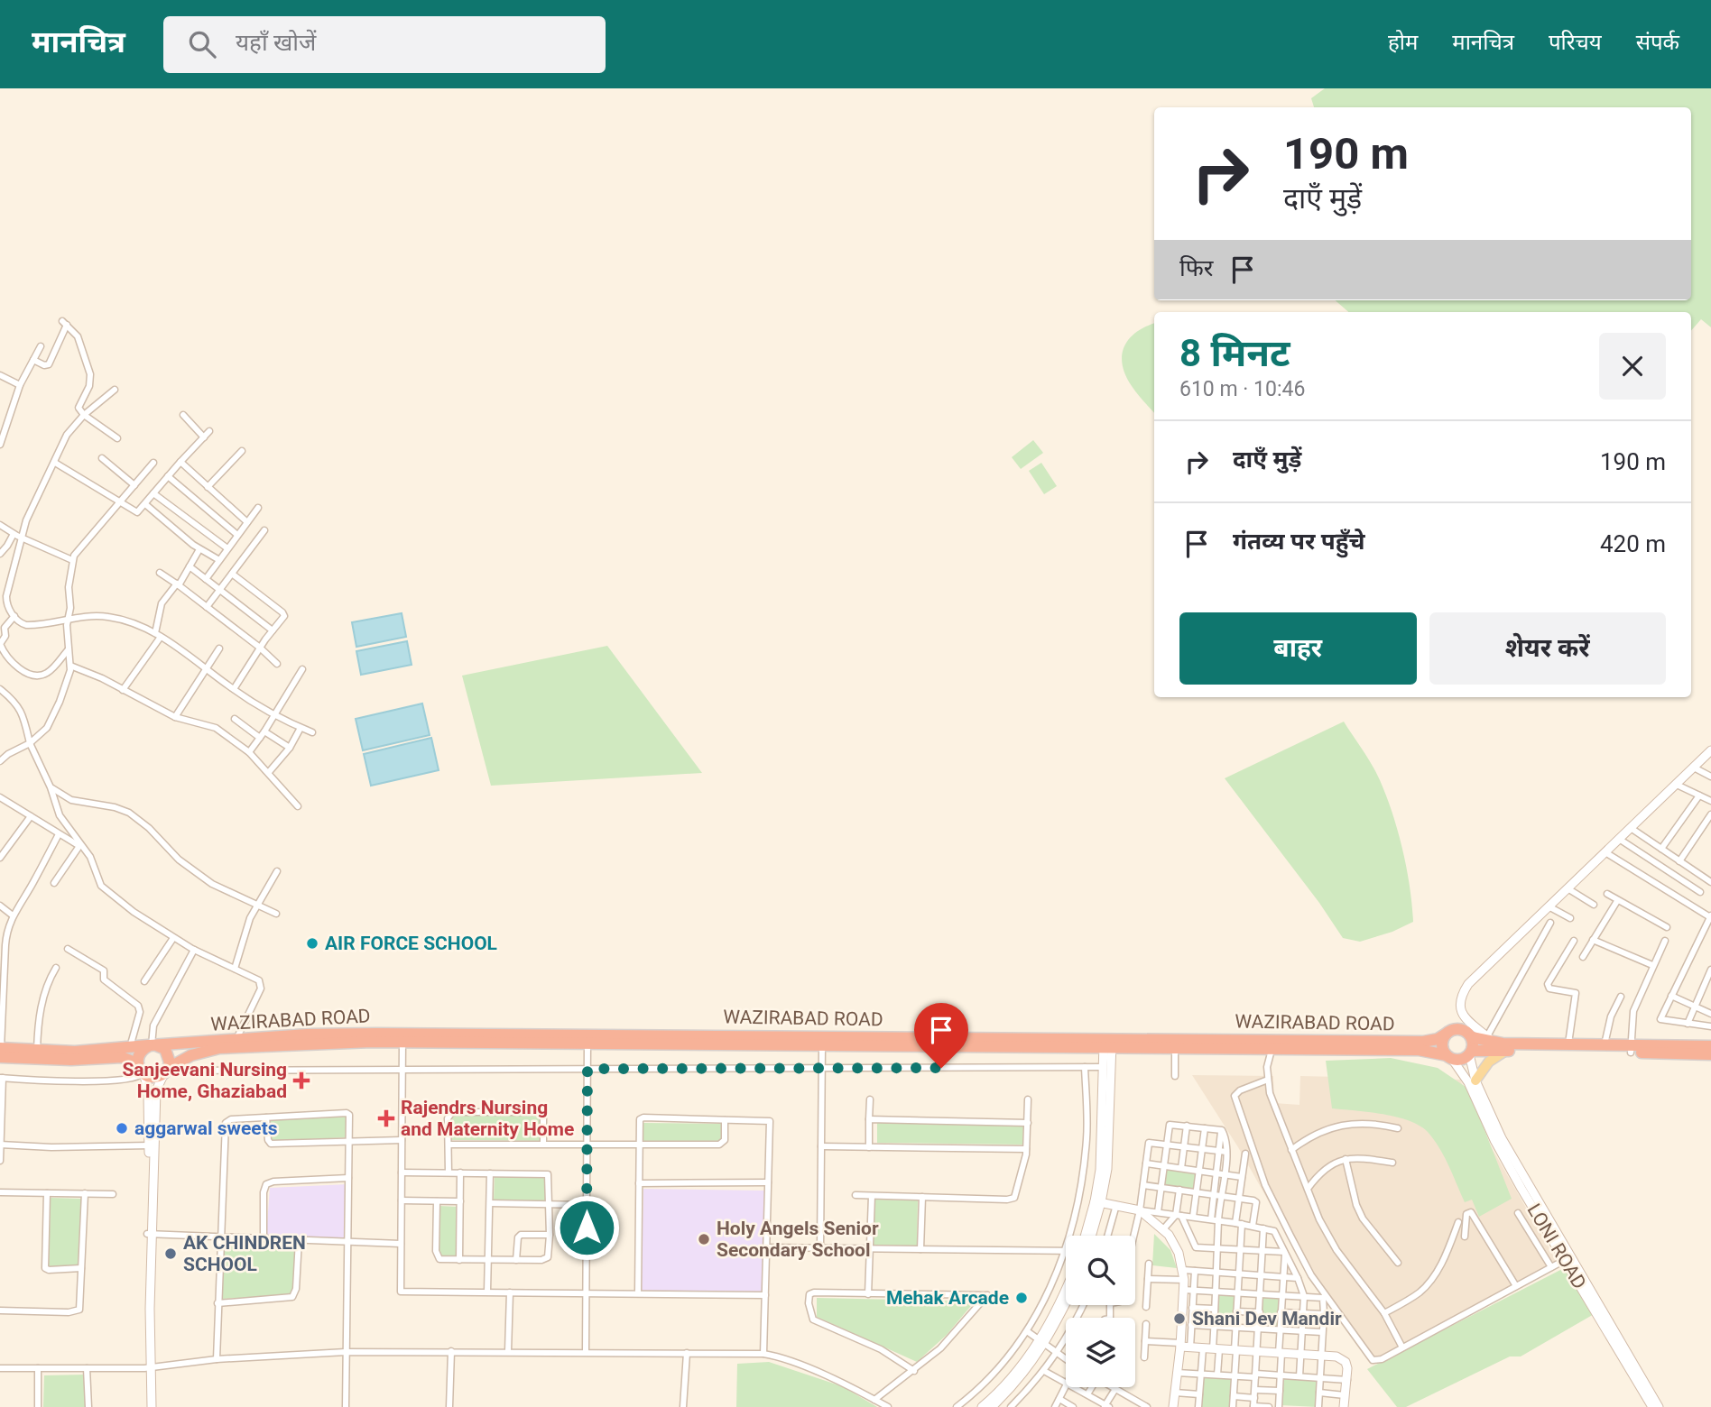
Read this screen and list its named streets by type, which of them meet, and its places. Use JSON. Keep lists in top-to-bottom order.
{
  "streets": {
    "highway": ["WAZIRABAD ROAD"],
    "street": ["LONI ROAD"]
  },
  "places": {
    "other": [
      "AIR FORCE SCHOOL",
      "aggarwal sweets",
      "Holy Angels Senior Secondary School",
      "AK CHINDREN SCHOOL",
      "Mehak Arcade",
      "Shani Dev Mandir"
    ],
    "health": ["Sanjeevani Nursing Home, Ghaziabad", "Rajendrs Nursing and Maternity Home"]
  },
  "page": {
    "header": "मानचित्र",
    "search": "यहाँ खोजें",
    "nav": [
      "होम",
      "मानचित्र",
      "परिचय",
      "संपर्क"
    ],
    "turn": ["190 m", "दाएँ मुड़ें"],
    "then": "फिर",
    "heading": ["8 मिनट", "610 m · 10:46"],
    "list": [
      {
        "name": "दाएँ मुड़ें",
        "value": "190 m"
      },
      {
        "name": "गंतव्य पर पहुँचे",
        "value": "420 m"
      }
    ],
    "buttons": ["बाहर", "शेयर करें"]
  }
}
